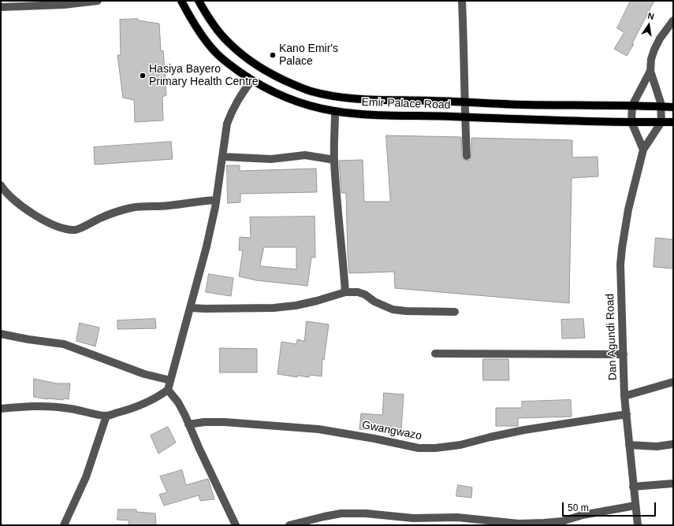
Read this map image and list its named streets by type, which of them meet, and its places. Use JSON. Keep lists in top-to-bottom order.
{
  "streets": {
    "main road": ["Emir Palace Road"],
    "street": ["Dan Agundi Road", "Gwangwazo"]
  },
  "crossings": [
    ["Emir Palace Road", "Dan Agundi Road"],
    ["Dan Agundi Road", "Gwangwazo"]
  ],
  "places": ["Kano Emir's Palace", "Hasiya Bayero Primary Health Centre"],
  "scale_bar": "50 m",
  "north": "top"
}
